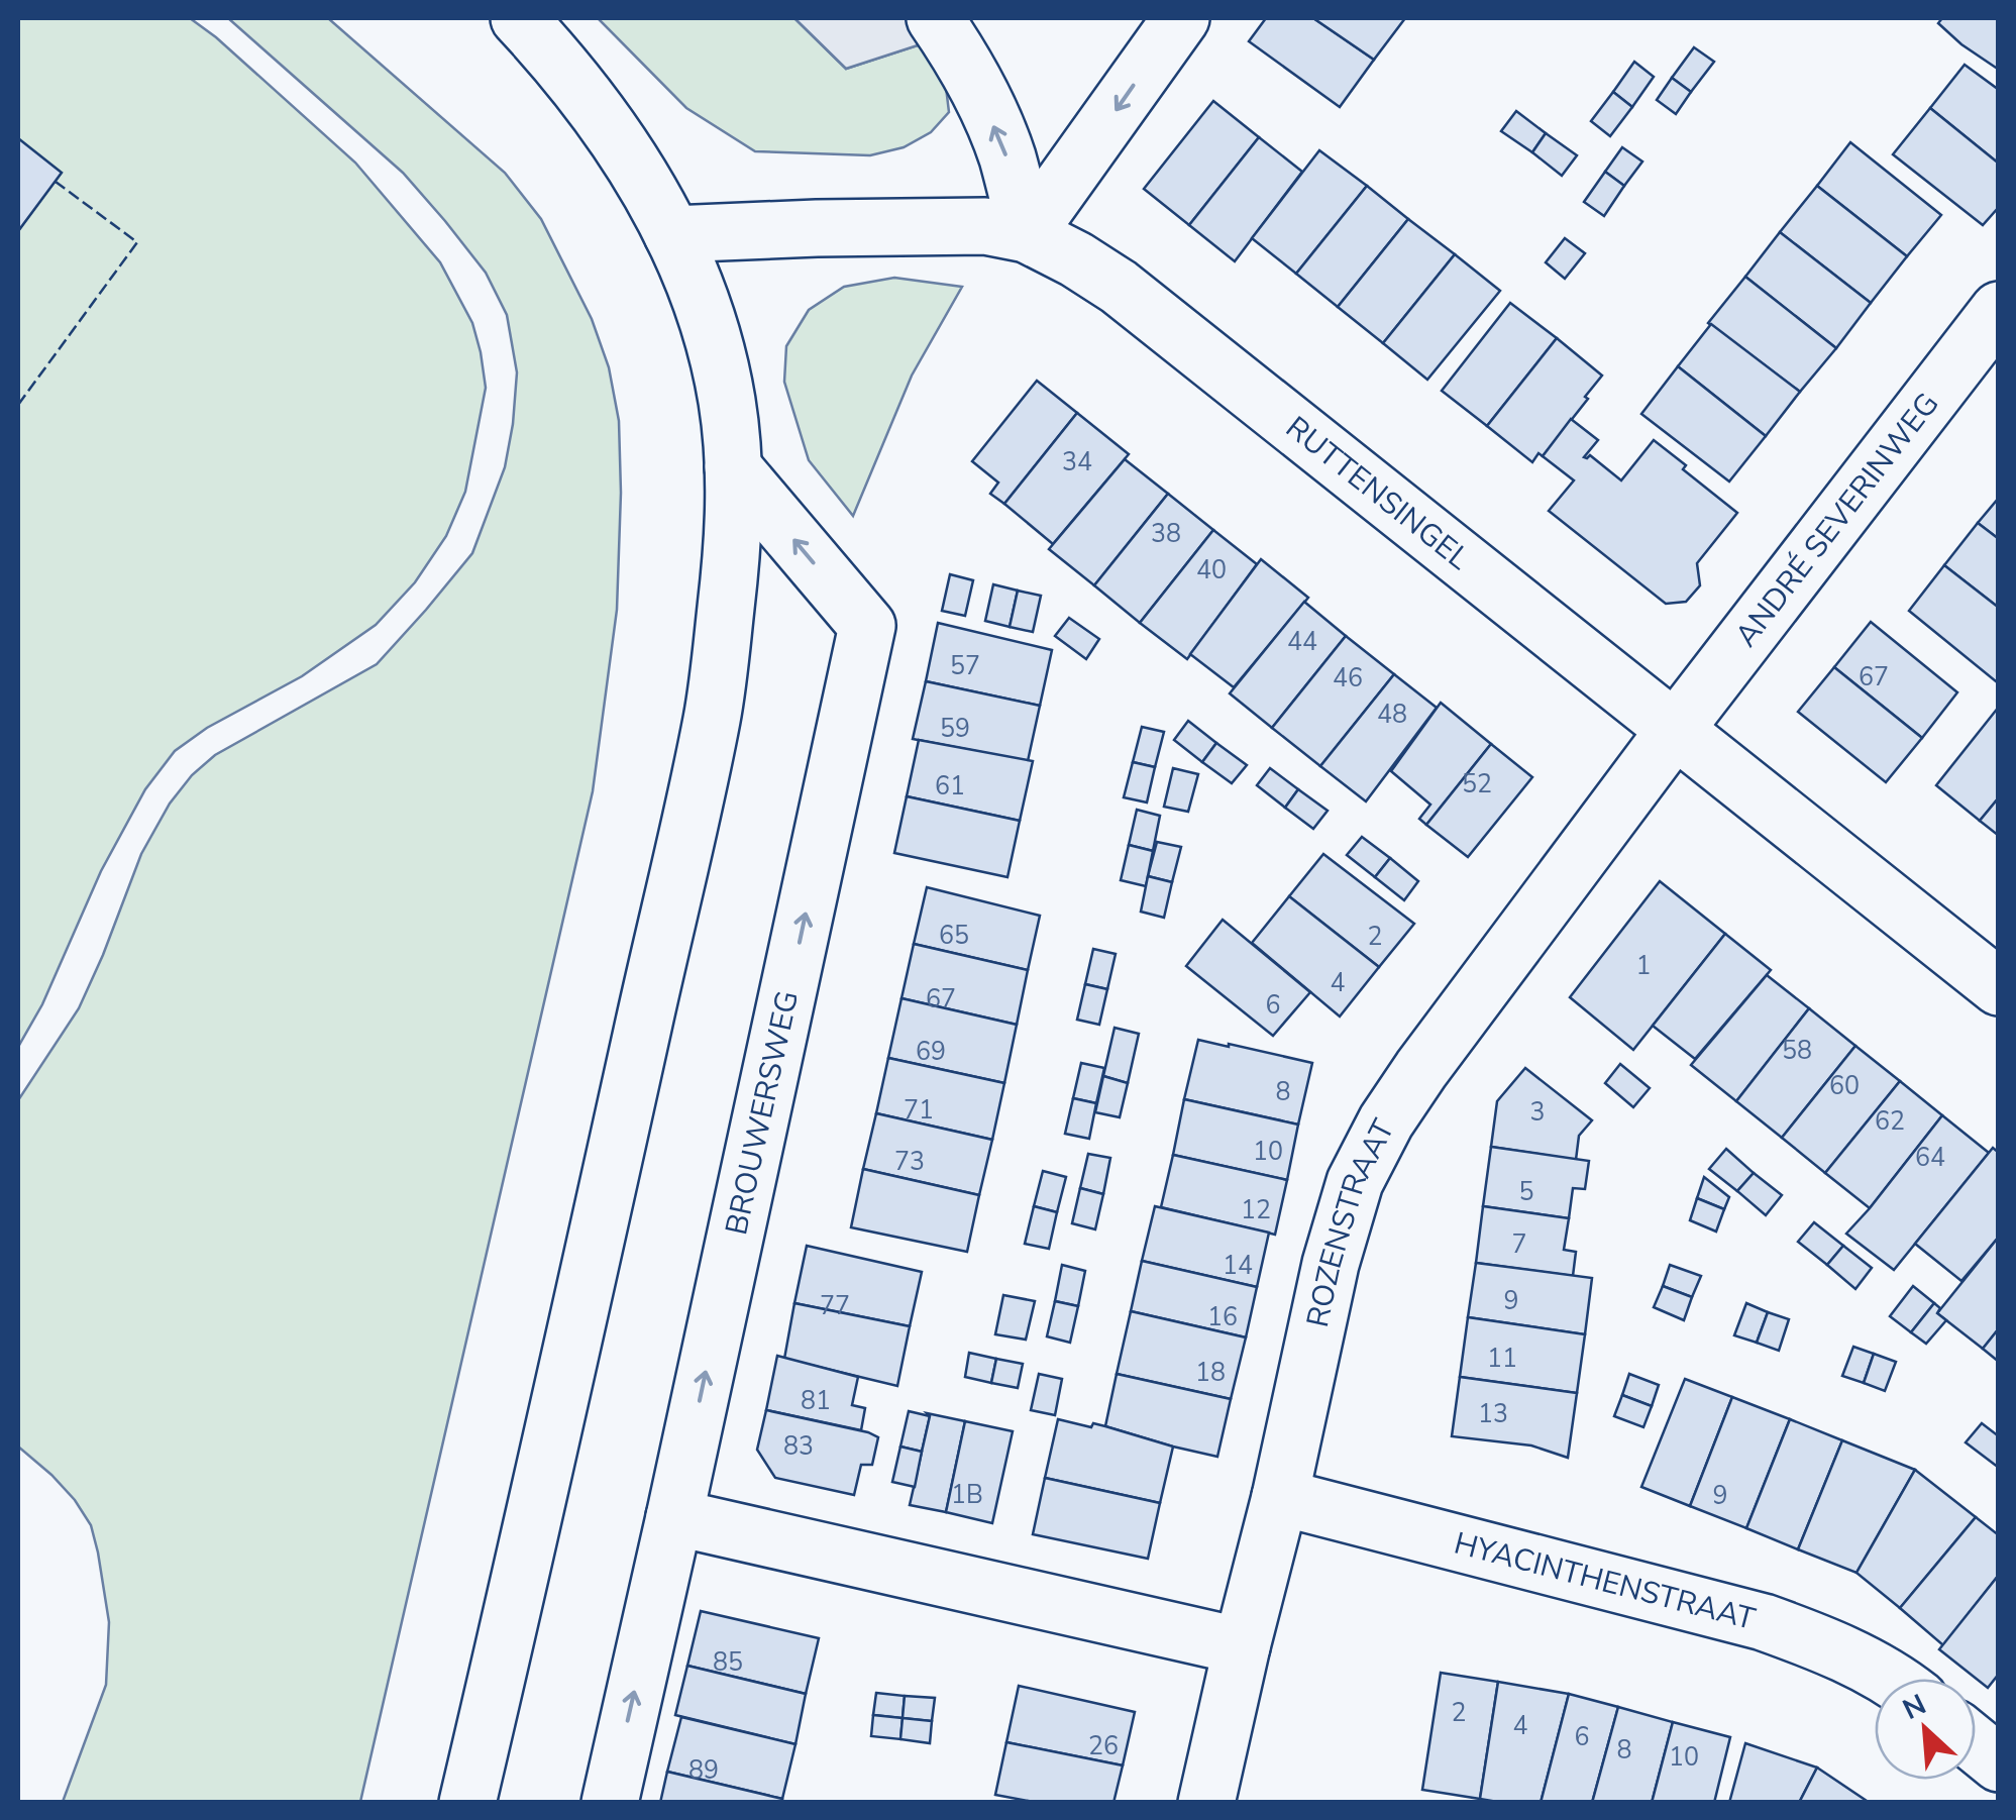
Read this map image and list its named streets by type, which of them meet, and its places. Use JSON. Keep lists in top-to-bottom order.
{
  "streets": {
    "street": [
      "RUTTENSINGEL",
      "ANDRÉ SEVERINWEG",
      "BROUWERSWEG",
      "ROZENSTRAAT",
      "HYACINTHENSTRAAT"
    ]
  },
  "crossings": [
    ["RUTTENSINGEL", "ANDRÉ SEVERINWEG"],
    ["RUTTENSINGEL", "ROZENSTRAAT"],
    ["ANDRÉ SEVERINWEG", "ROZENSTRAAT"],
    ["ROZENSTRAAT", "HYACINTHENSTRAAT"]
  ],
  "house_numbers": [
    "34",
    "38",
    "40",
    "44",
    "57",
    "67",
    "46",
    "48",
    "59",
    "52",
    "61",
    "65",
    "2",
    "1",
    "4",
    "67",
    "6",
    "58",
    "69",
    "60",
    "8",
    "71",
    "3",
    "62",
    "10",
    "64",
    "73",
    "5",
    "12",
    "7",
    "14",
    "9",
    "77",
    "16",
    "11",
    "18",
    "81",
    "13",
    "83",
    "1B",
    "9",
    "85",
    "2",
    "4",
    "6",
    "26",
    "8",
    "10",
    "89"
  ],
  "north": "top left"
}
